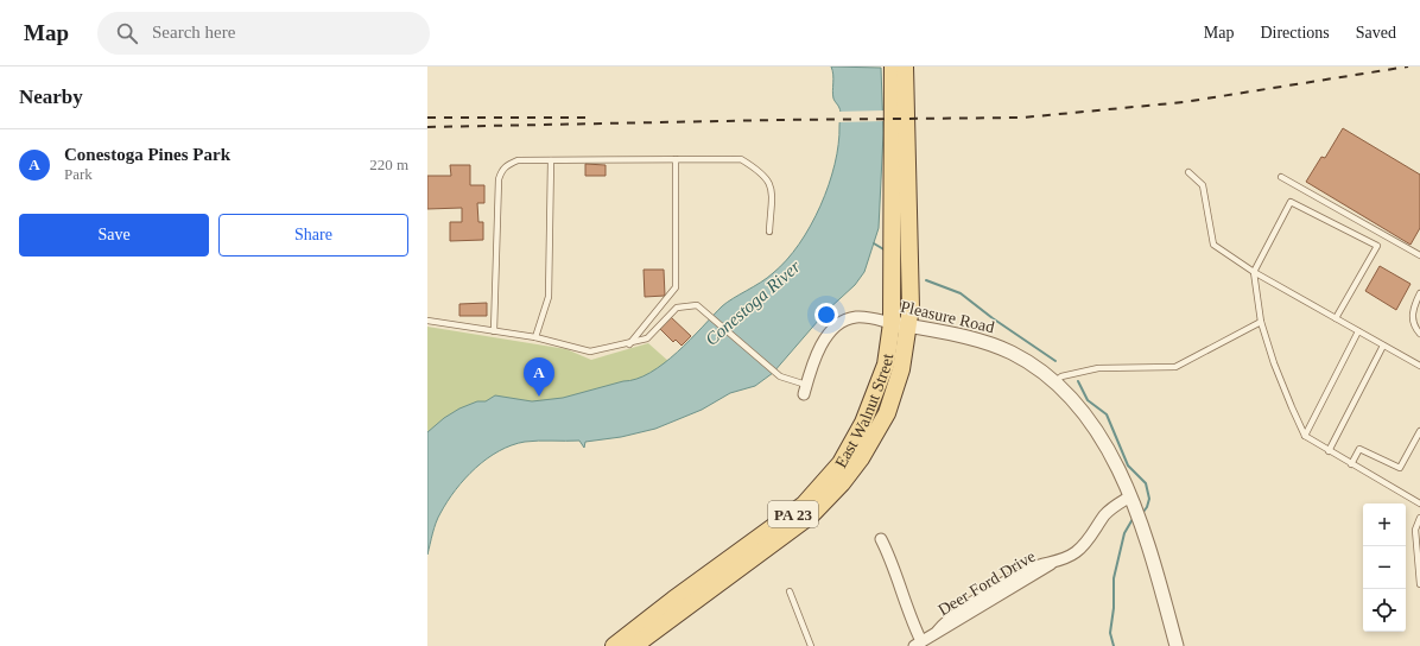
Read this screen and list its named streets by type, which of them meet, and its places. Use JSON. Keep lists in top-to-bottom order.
{
  "streets": {
    "main road": ["East Walnut Street", "PA 23"],
    "street": ["Pleasure Road", "Deer Ford Drive"]
  },
  "crossings": [
    ["Pleasure Road", "East Walnut Street"],
    ["Pleasure Road", "Deer Ford Drive"]
  ],
  "water": ["Conestoga River"],
  "page": {
    "header": "Map",
    "search": "Search here",
    "nav": ["Map", "Directions", "Saved"],
    "heading": "Nearby",
    "list": [
      {
        "mark": "A",
        "name": "Conestoga Pines Park",
        "note": "Park",
        "value": "220 m"
      }
    ],
    "buttons": ["Save", "Share"],
    "pins": "A",
    "map_buttons": ["+", "−"]
  }
}
